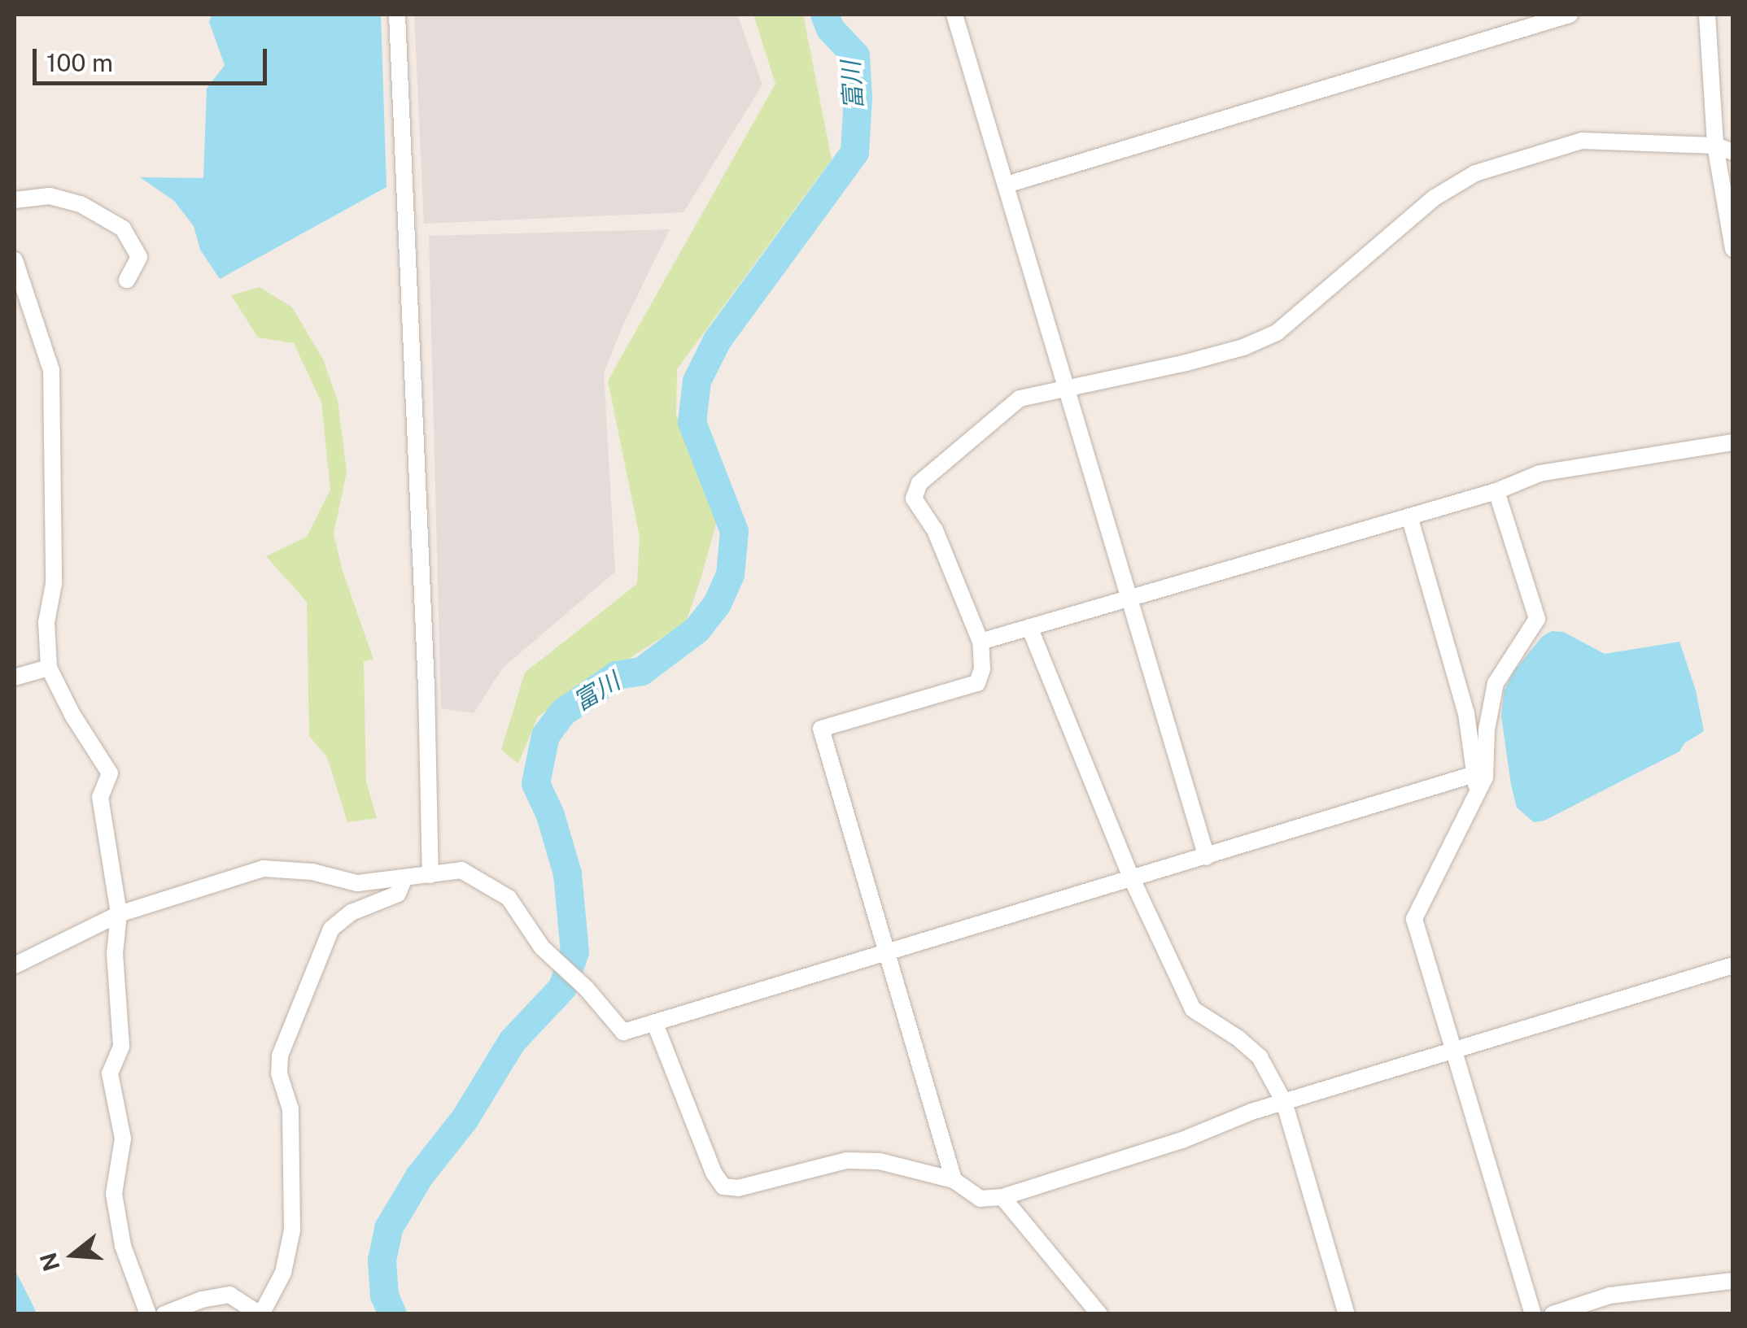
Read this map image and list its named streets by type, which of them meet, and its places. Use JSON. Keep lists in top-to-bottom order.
{
  "water": ["富川"],
  "scale_bar": "100 m",
  "north": "left"
}
